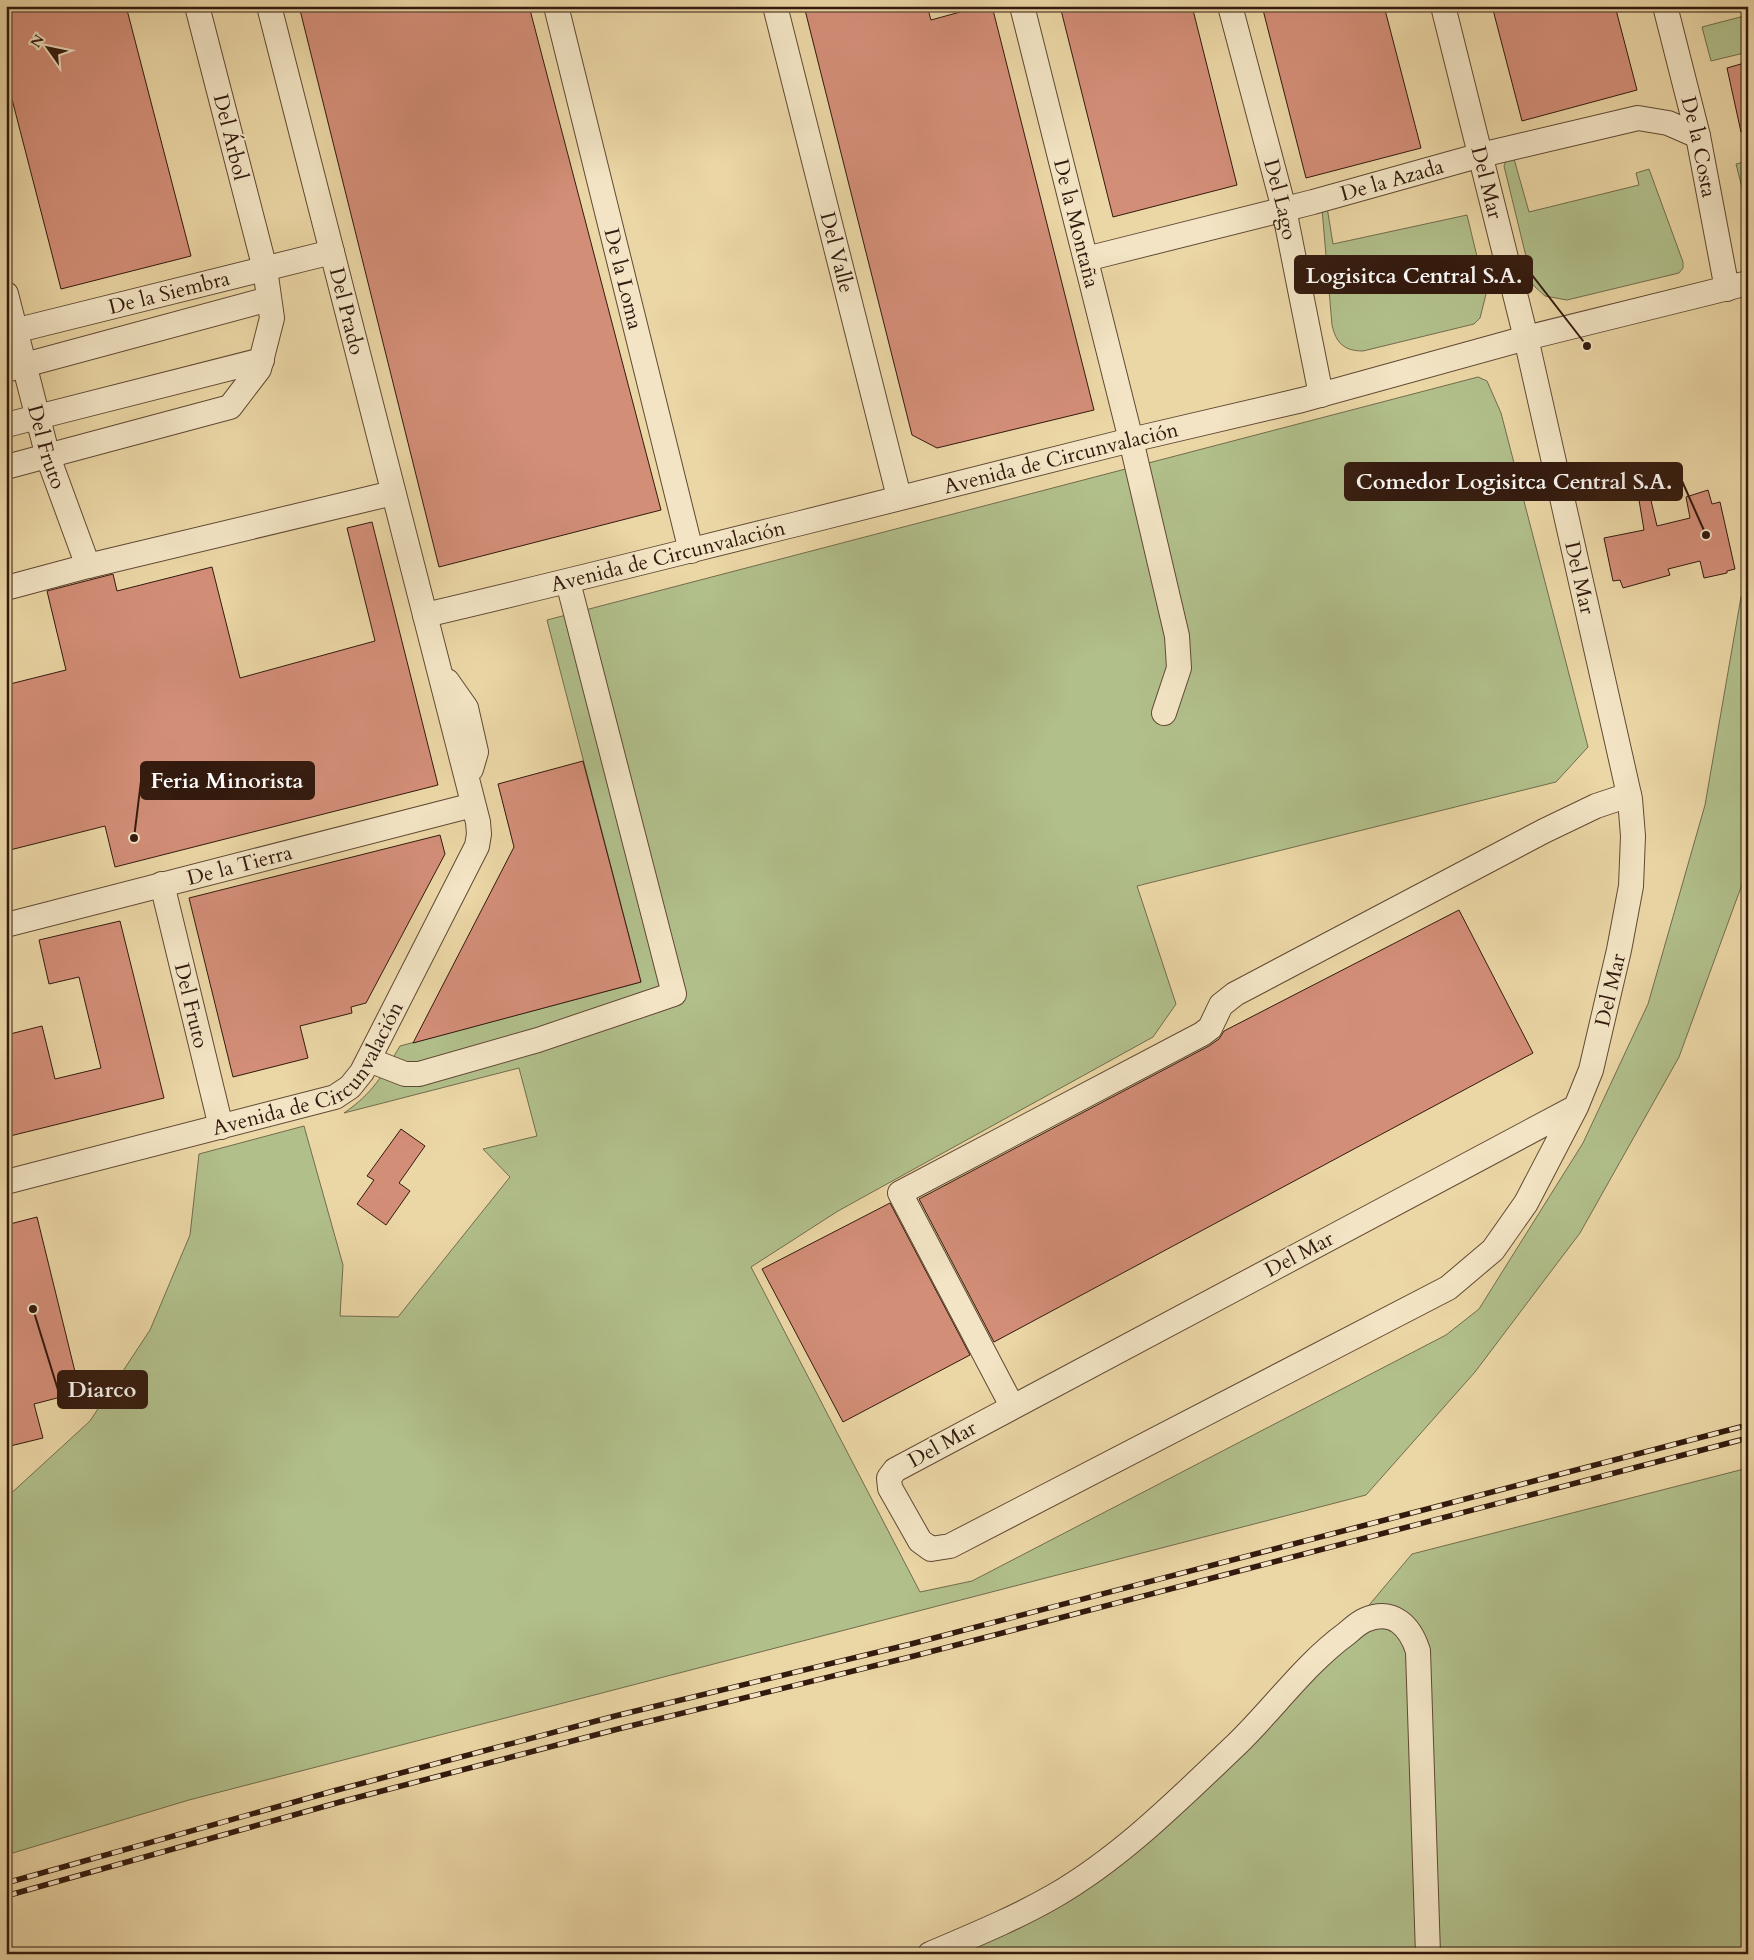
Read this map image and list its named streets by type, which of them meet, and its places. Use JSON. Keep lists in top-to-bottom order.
{
  "streets": {
    "street": [
      "Del Árbol",
      "De la Costa",
      "De la Azada",
      "Del Mar",
      "Del Lago",
      "De la Montaña",
      "Del Valle",
      "De la Loma",
      "De la Siembra",
      "Del Prado",
      "Del Fruto",
      "Avenida de Circunvalación",
      "De la Tierra"
    ]
  },
  "crossings": [
    ["Del Árbol", "De la Siembra"],
    ["Del Árbol", "Del Fruto"],
    ["De la Costa", "De la Azada"],
    ["De la Costa", "Avenida de Circunvalación"],
    ["De la Azada", "Del Mar"],
    ["De la Azada", "Del Lago"],
    ["De la Azada", "De la Montaña"],
    ["Del Mar", "Avenida de Circunvalación"],
    ["Del Lago", "Avenida de Circunvalación"],
    ["De la Montaña", "Avenida de Circunvalación"],
    ["Del Valle", "Avenida de Circunvalación"],
    ["De la Loma", "Avenida de Circunvalación"],
    ["De la Siembra", "Del Prado"],
    ["De la Siembra", "Del Fruto"],
    ["Del Prado", "Avenida de Circunvalación"],
    ["Del Fruto", "Avenida de Circunvalación"],
    ["Del Fruto", "De la Tierra"],
    ["Avenida de Circunvalación", "De la Tierra"]
  ],
  "places": [
    "Logisitca Central S.A.",
    "Comedor Logisitca Central S.A.",
    "Feria Minorista",
    "Diarco"
  ],
  "north": "top left"
}
